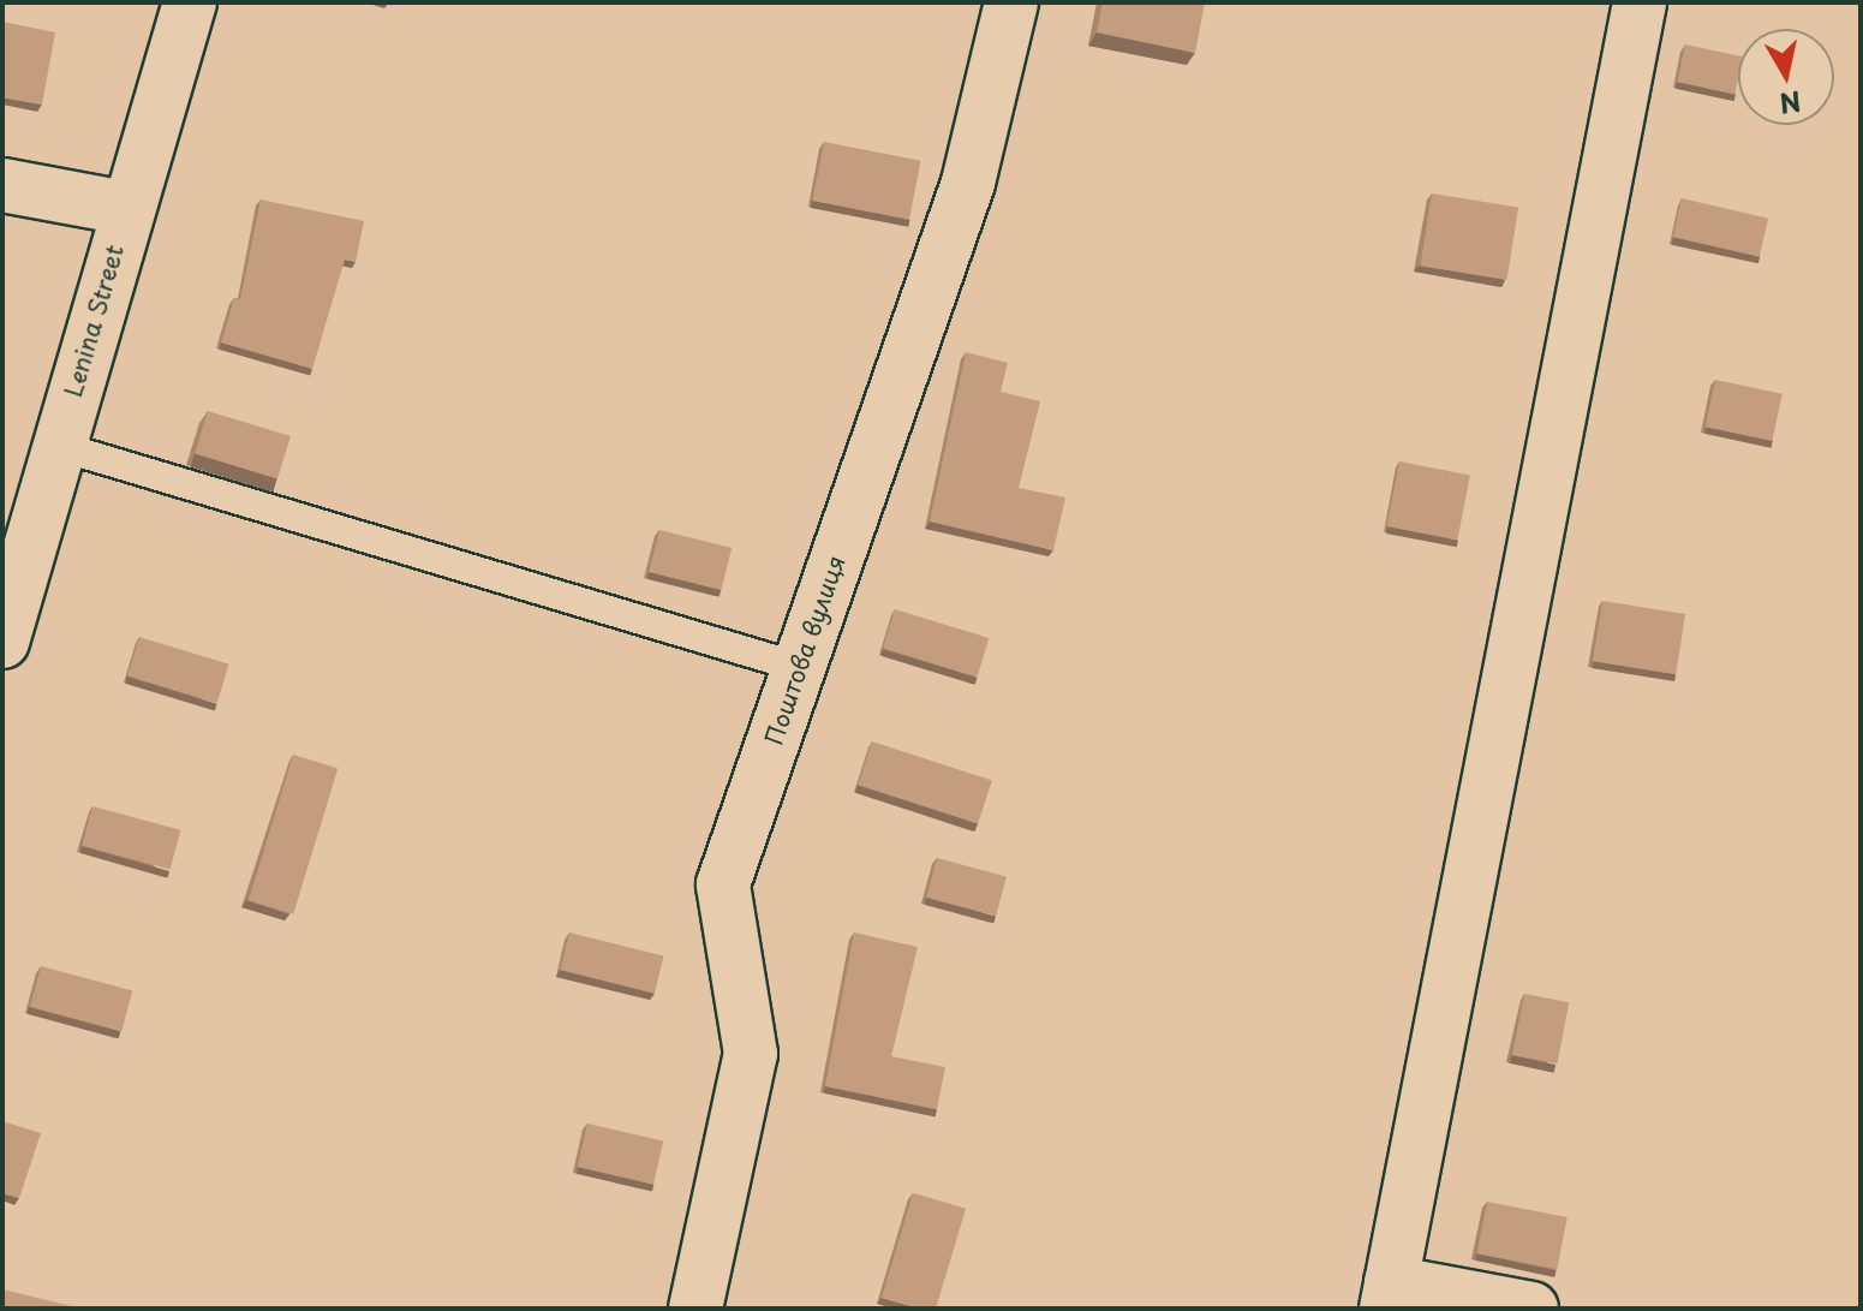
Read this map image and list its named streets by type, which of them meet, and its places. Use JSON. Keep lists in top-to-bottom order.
{
  "streets": {
    "street": ["Lenina Street", "Поштова вулиця"]
  },
  "north": "bottom"
}
